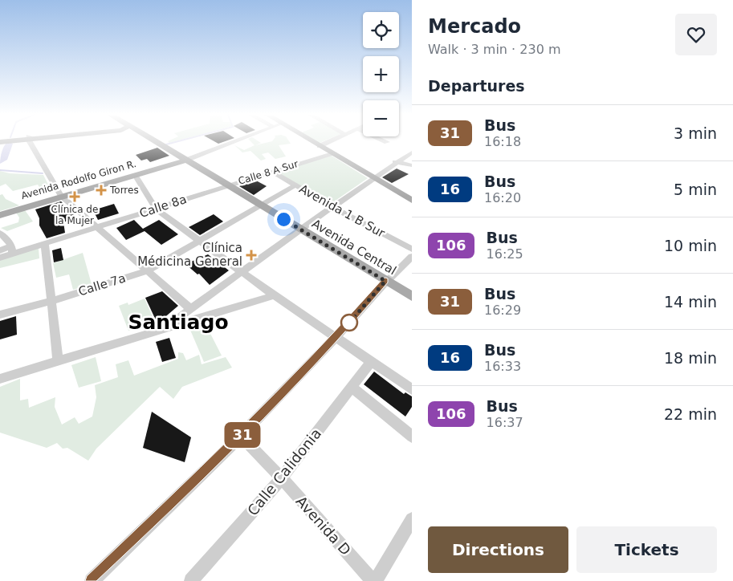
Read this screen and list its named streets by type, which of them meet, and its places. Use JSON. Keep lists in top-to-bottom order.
{
  "streets": {
    "main road": ["Avenida Rodolfo Giron R.", "Avenida Central"],
    "street": [
      "Calle 8 A Sur",
      "Calle 8a",
      "Avenida 1 B Sur",
      "Calle 7a",
      "Calle Calidonia",
      "Avenida D"
    ]
  },
  "crossings": [
    ["Calle 8 A Sur", "Calle 8a"],
    ["Calle 8 A Sur", "Avenida 1 B Sur"],
    ["Calle 8 A Sur", "Avenida Central"],
    ["Avenida Rodolfo Giron R.", "Avenida Central"],
    ["Calle 8a", "Avenida Central"],
    ["Avenida 1 B Sur", "Calle 7a"],
    ["Avenida Central", "Calle 7a"],
    ["Calle Calidonia", "Avenida D"]
  ],
  "districts": ["Santiago"],
  "places": {
    "health": ["Torres", "Clínica de la Mujer", "Clínica Médicina General"]
  },
  "lines": ["bus line 31"],
  "page": {
    "on_map": "31",
    "heading": [
      ["Mercado", "Walk · 3 min · 230 m"],
      "Departures"
    ],
    "map_buttons": ["+", "−"],
    "list": [
      {
        "mark": "31",
        "name": "Bus",
        "note": "16:18",
        "value": "3 min"
      },
      {
        "mark": "16",
        "name": "Bus",
        "note": "16:20",
        "value": "5 min"
      },
      {
        "mark": "106",
        "name": "Bus",
        "note": "16:25",
        "value": "10 min"
      },
      {
        "mark": "31",
        "name": "Bus",
        "note": "16:29",
        "value": "14 min"
      },
      {
        "mark": "16",
        "name": "Bus",
        "note": "16:33",
        "value": "18 min"
      },
      {
        "mark": "106",
        "name": "Bus",
        "note": "16:37",
        "value": "22 min"
      }
    ],
    "buttons": ["Directions", "Tickets"]
  }
}
